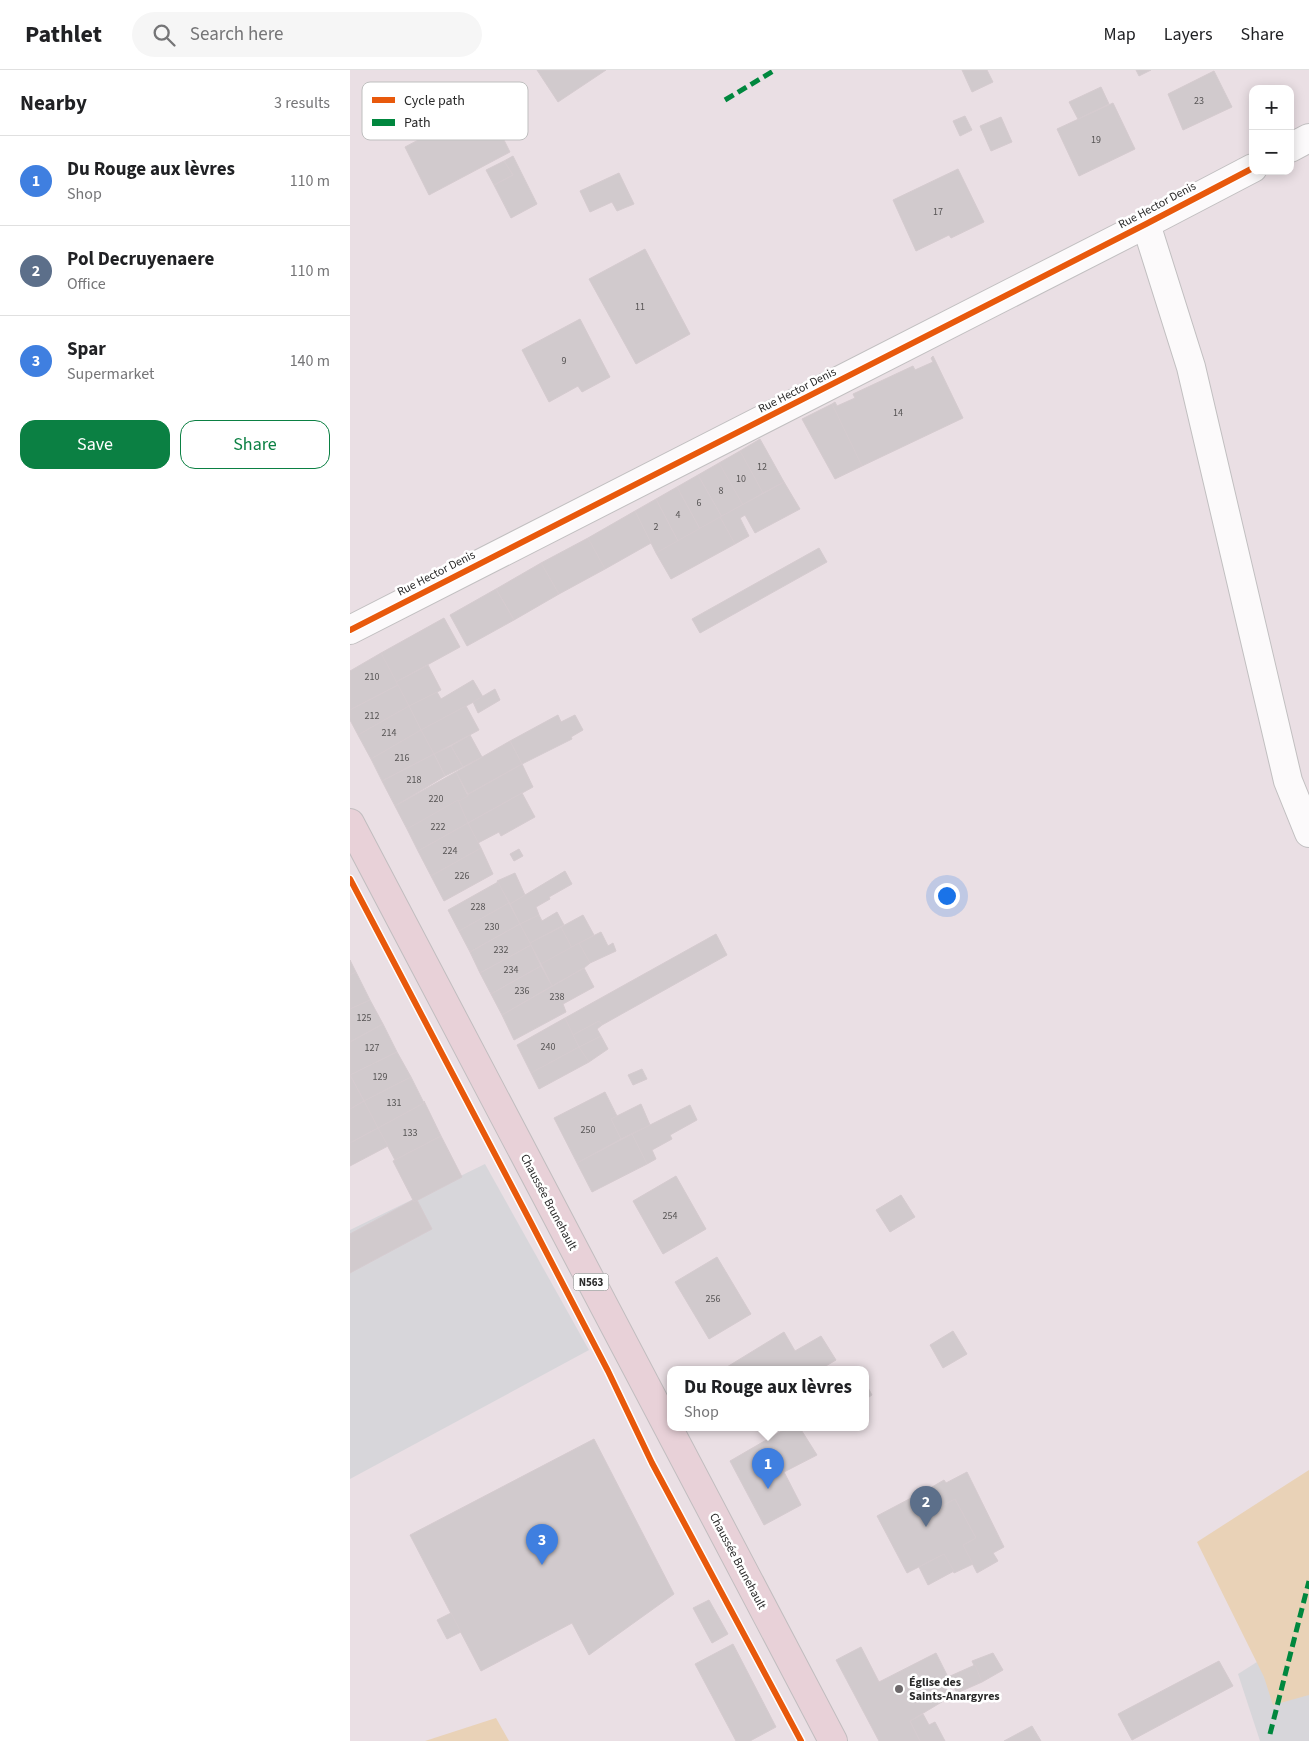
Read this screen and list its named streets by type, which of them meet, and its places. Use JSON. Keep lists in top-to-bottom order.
{
  "streets": {
    "main road": ["Chaussée Brunehault", "N563"],
    "street": ["Rue Hector Denis"]
  },
  "places": ["Église des Saints-Anargyres"],
  "house_numbers": [
    "23",
    "19",
    "17",
    "11",
    "9",
    "14",
    "12",
    "10",
    "8",
    "6",
    "4",
    "2",
    "210",
    "212",
    "214",
    "216",
    "218",
    "220",
    "222",
    "224",
    "226",
    "228",
    "230",
    "232",
    "234",
    "236",
    "238",
    "125",
    "240",
    "127",
    "129",
    "131",
    "250",
    "133",
    "254",
    "256"
  ],
  "legend": ["Cycle path", "Path"],
  "page": {
    "header": "Pathlet",
    "search": "Search here",
    "nav": ["Map", "Layers", "Share"],
    "heading": ["Nearby", "3 results"],
    "map_buttons": ["+", "−"],
    "list": [
      {
        "mark": "1",
        "name": "Du Rouge aux lèvres",
        "note": "Shop",
        "value": "110 m"
      },
      {
        "mark": "2",
        "name": "Pol Decruyenaere",
        "note": "Office",
        "value": "110 m"
      },
      {
        "mark": "3",
        "name": "Spar",
        "note": "Supermarket",
        "value": "140 m"
      }
    ],
    "buttons": ["Save", "Share"],
    "popup": ["Du Rouge aux lèvres", "Shop"],
    "pins": ["1", "2", "3"]
  }
}
